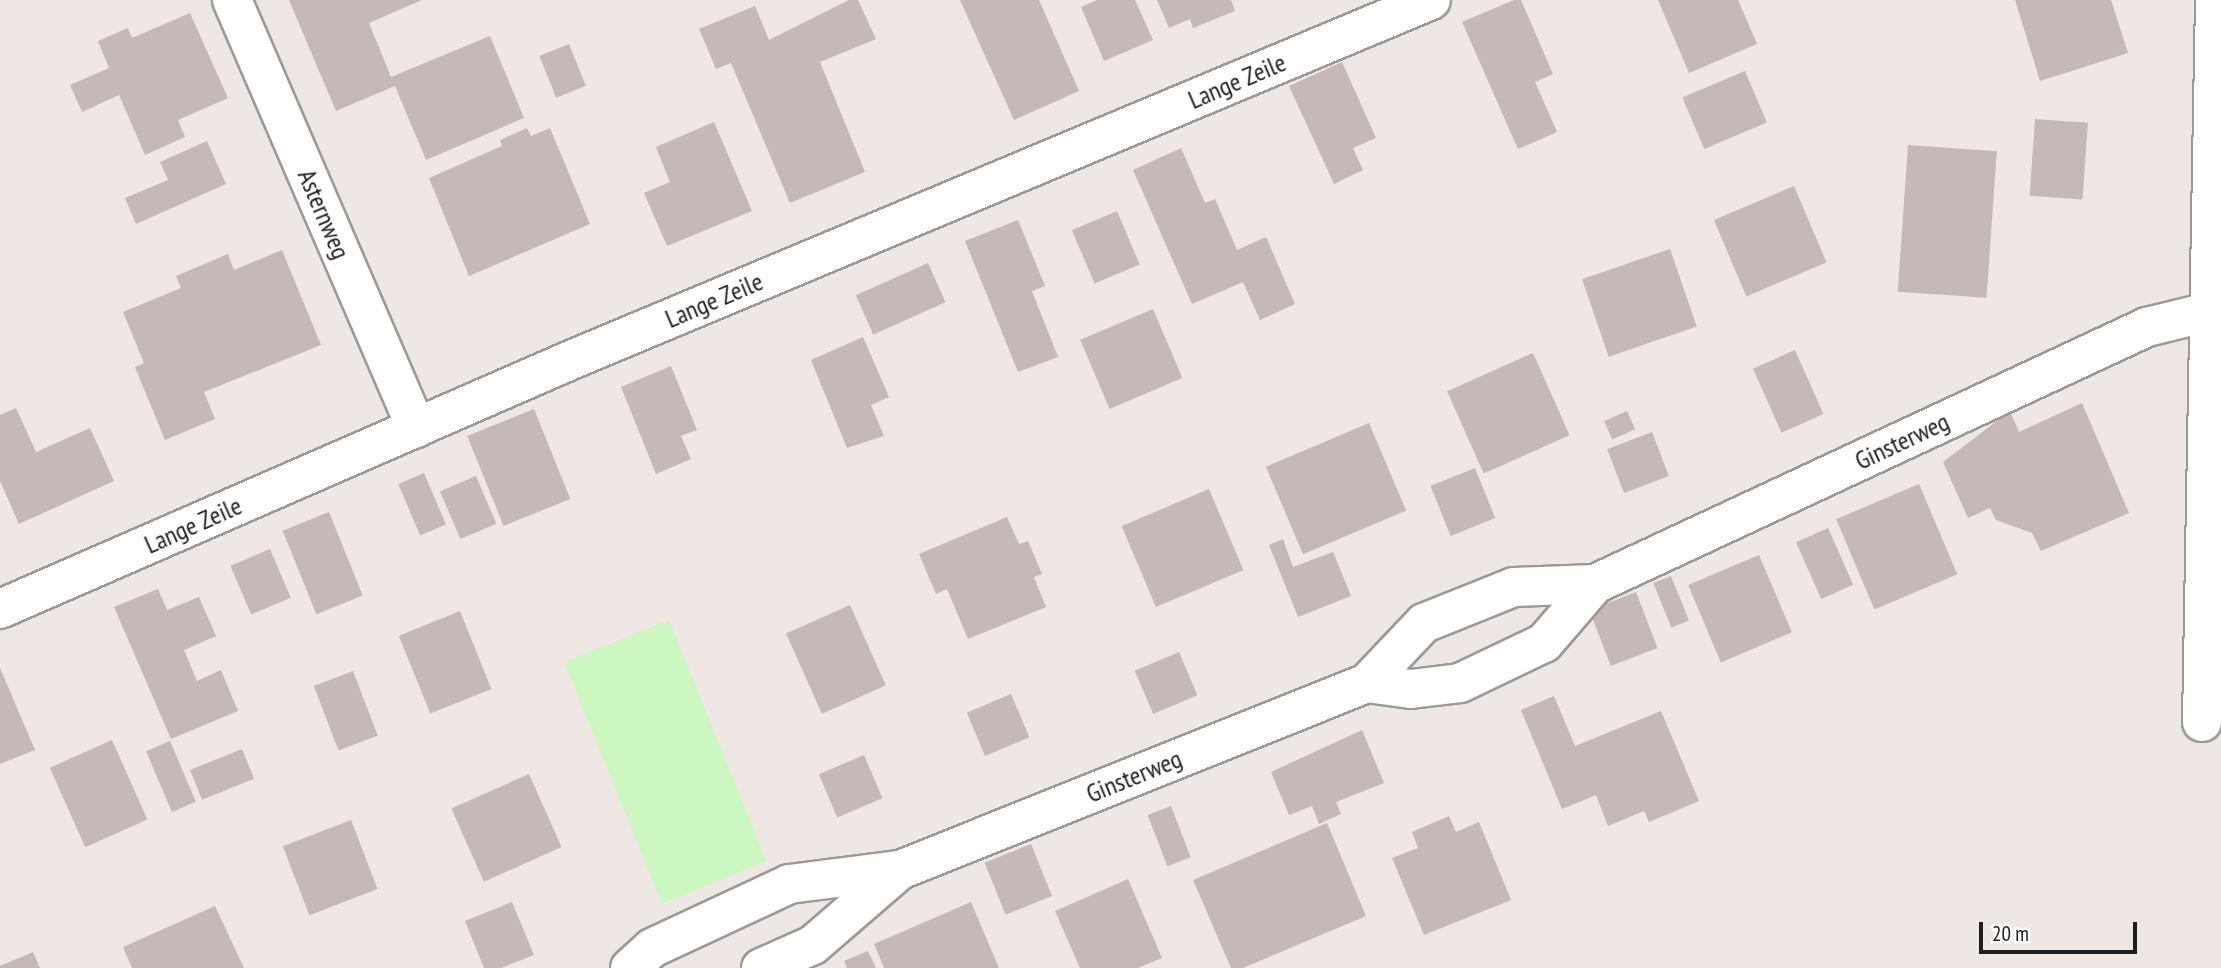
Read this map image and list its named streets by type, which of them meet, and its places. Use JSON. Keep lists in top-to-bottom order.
{
  "streets": {
    "street": ["Lange Zeile", "Asternweg", "Ginsterweg"]
  },
  "crossings": [
    ["Lange Zeile", "Asternweg"]
  ],
  "scale_bar": "20 m"
}
